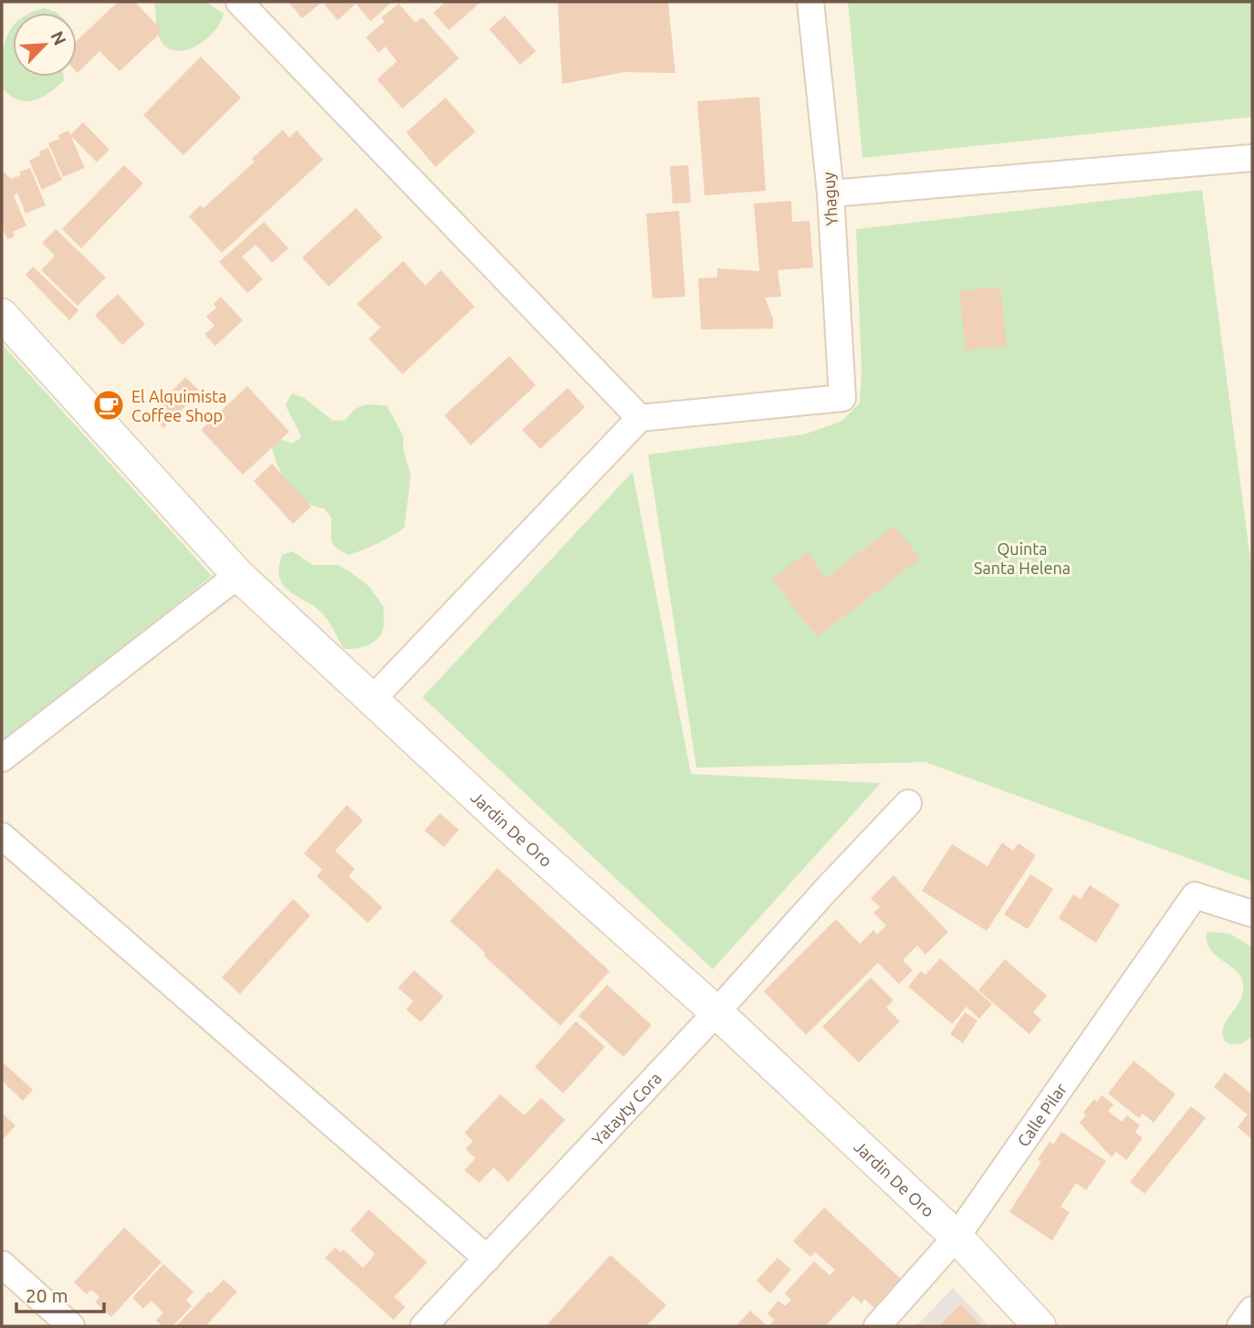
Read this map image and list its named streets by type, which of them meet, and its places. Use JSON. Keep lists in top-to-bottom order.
{
  "streets": {
    "street": [
      "Yhaguy",
      "Jardin De Oro",
      "Yatayty Cora",
      "Calle Pilar"
    ]
  },
  "crossings": [
    ["Jardin De Oro", "Yatayty Cora"],
    ["Jardin De Oro", "Calle Pilar"]
  ],
  "parks": ["Quinta Santa Helena"],
  "places": {
    "cafe": ["El Alquimista Coffee Shop"]
  },
  "scale_bar": "20 m",
  "north": "top right"
}
